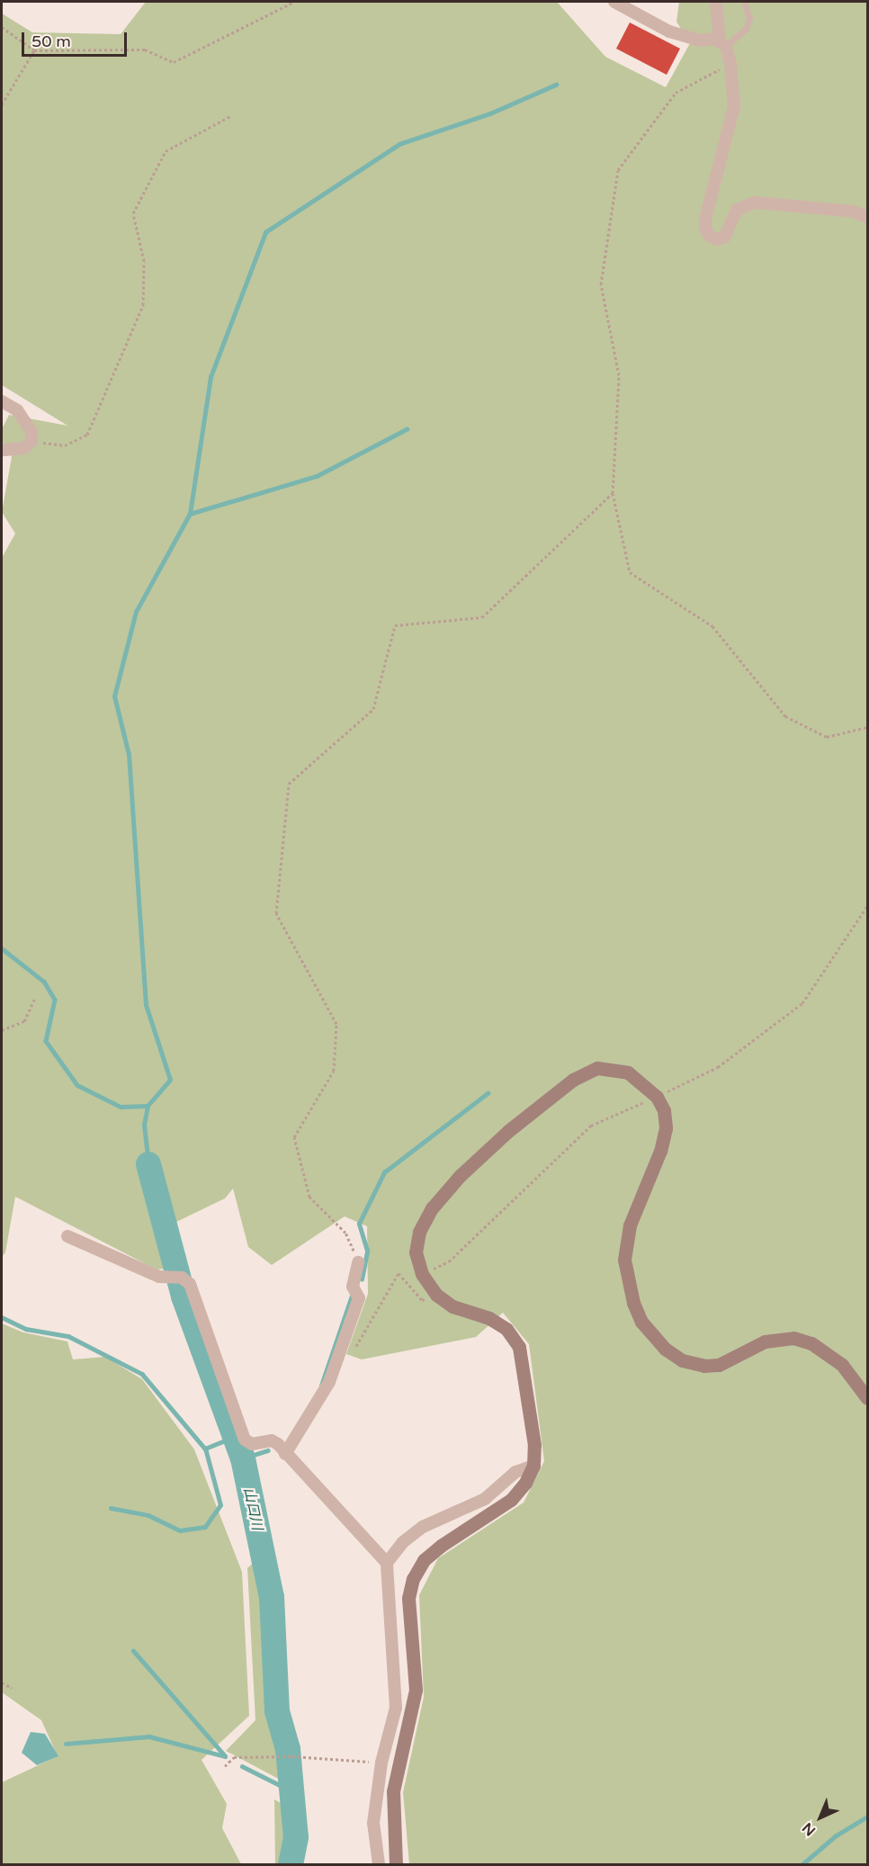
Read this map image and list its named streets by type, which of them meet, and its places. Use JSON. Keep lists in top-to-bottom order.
{
  "water": ["山口川"],
  "scale_bar": "50 m",
  "north": "bottom left"
}
